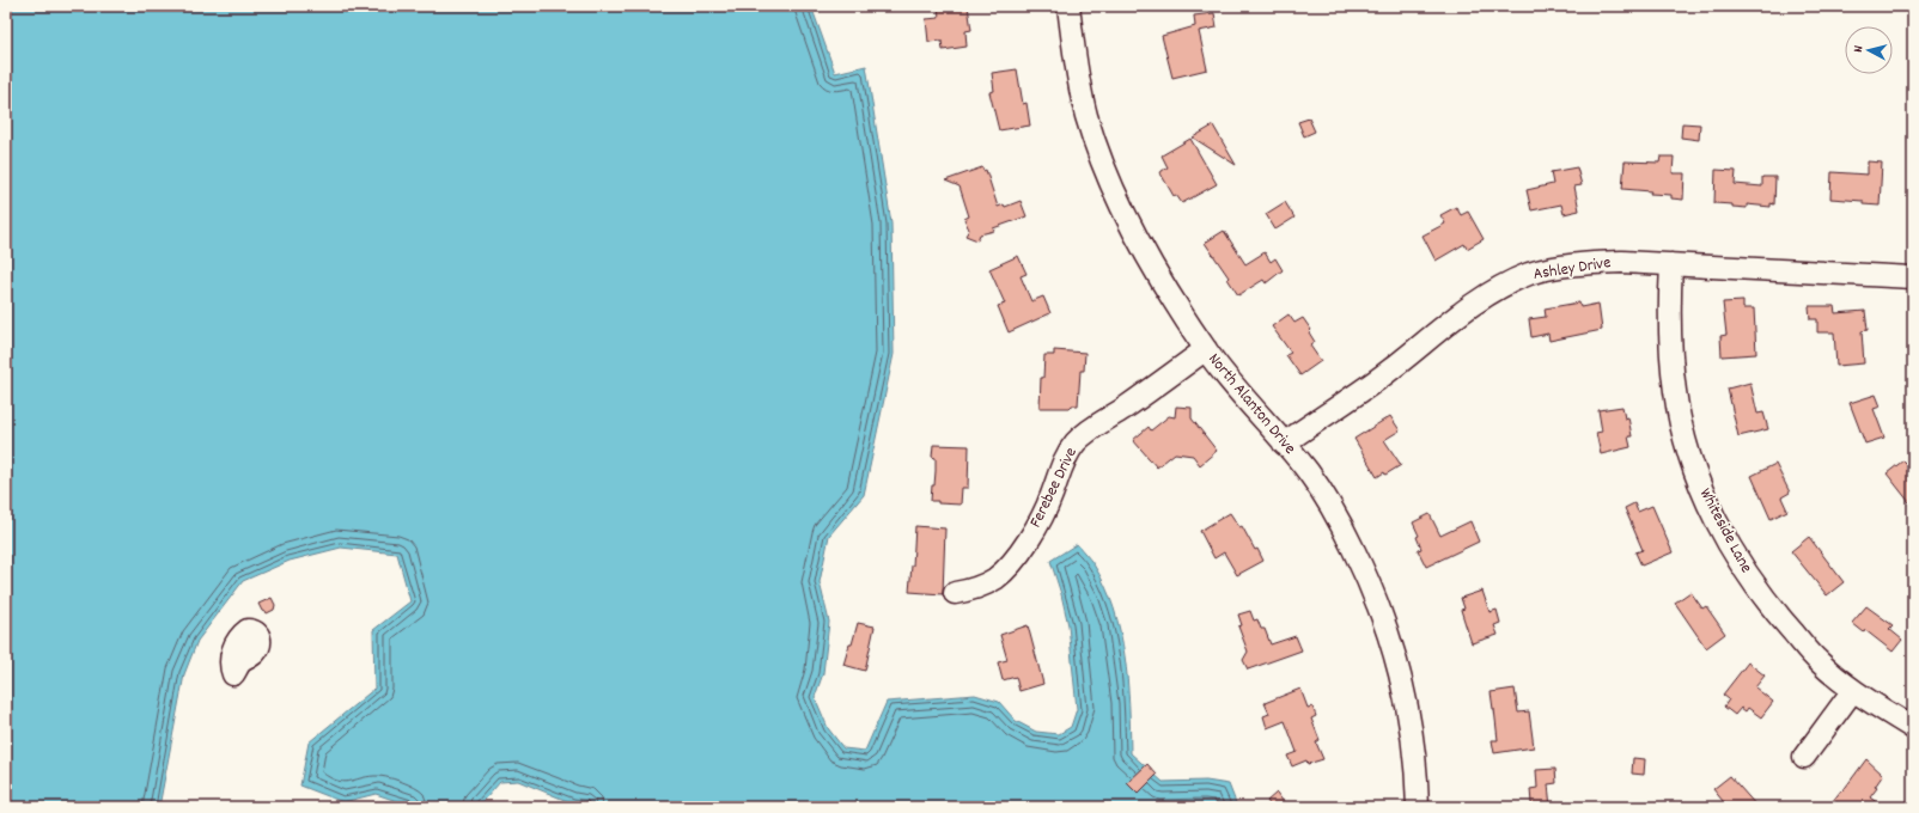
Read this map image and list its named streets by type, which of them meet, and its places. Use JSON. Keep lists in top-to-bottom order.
{
  "streets": {
    "street": [
      "Ashley Drive",
      "North Alanton Drive",
      "Ferebee Drive",
      "Whiteside Lane"
    ]
  },
  "crossings": [
    ["Ashley Drive", "North Alanton Drive"],
    ["Ashley Drive", "Whiteside Lane"],
    ["North Alanton Drive", "Ferebee Drive"]
  ],
  "north": "left"
}
